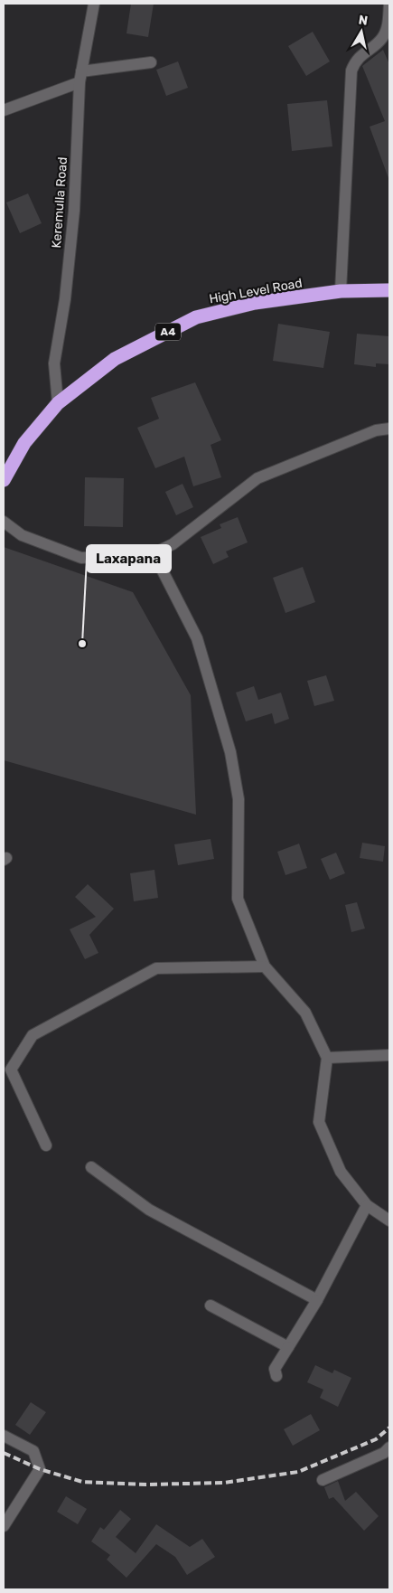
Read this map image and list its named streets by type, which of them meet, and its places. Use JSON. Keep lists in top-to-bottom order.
{
  "streets": {
    "highway": ["High Level Road", "A4"],
    "street": ["Keremulla Road"]
  },
  "crossings": [
    ["Keremulla Road", "High Level Road"]
  ],
  "places": ["Laxapana"],
  "north": "top"
}
